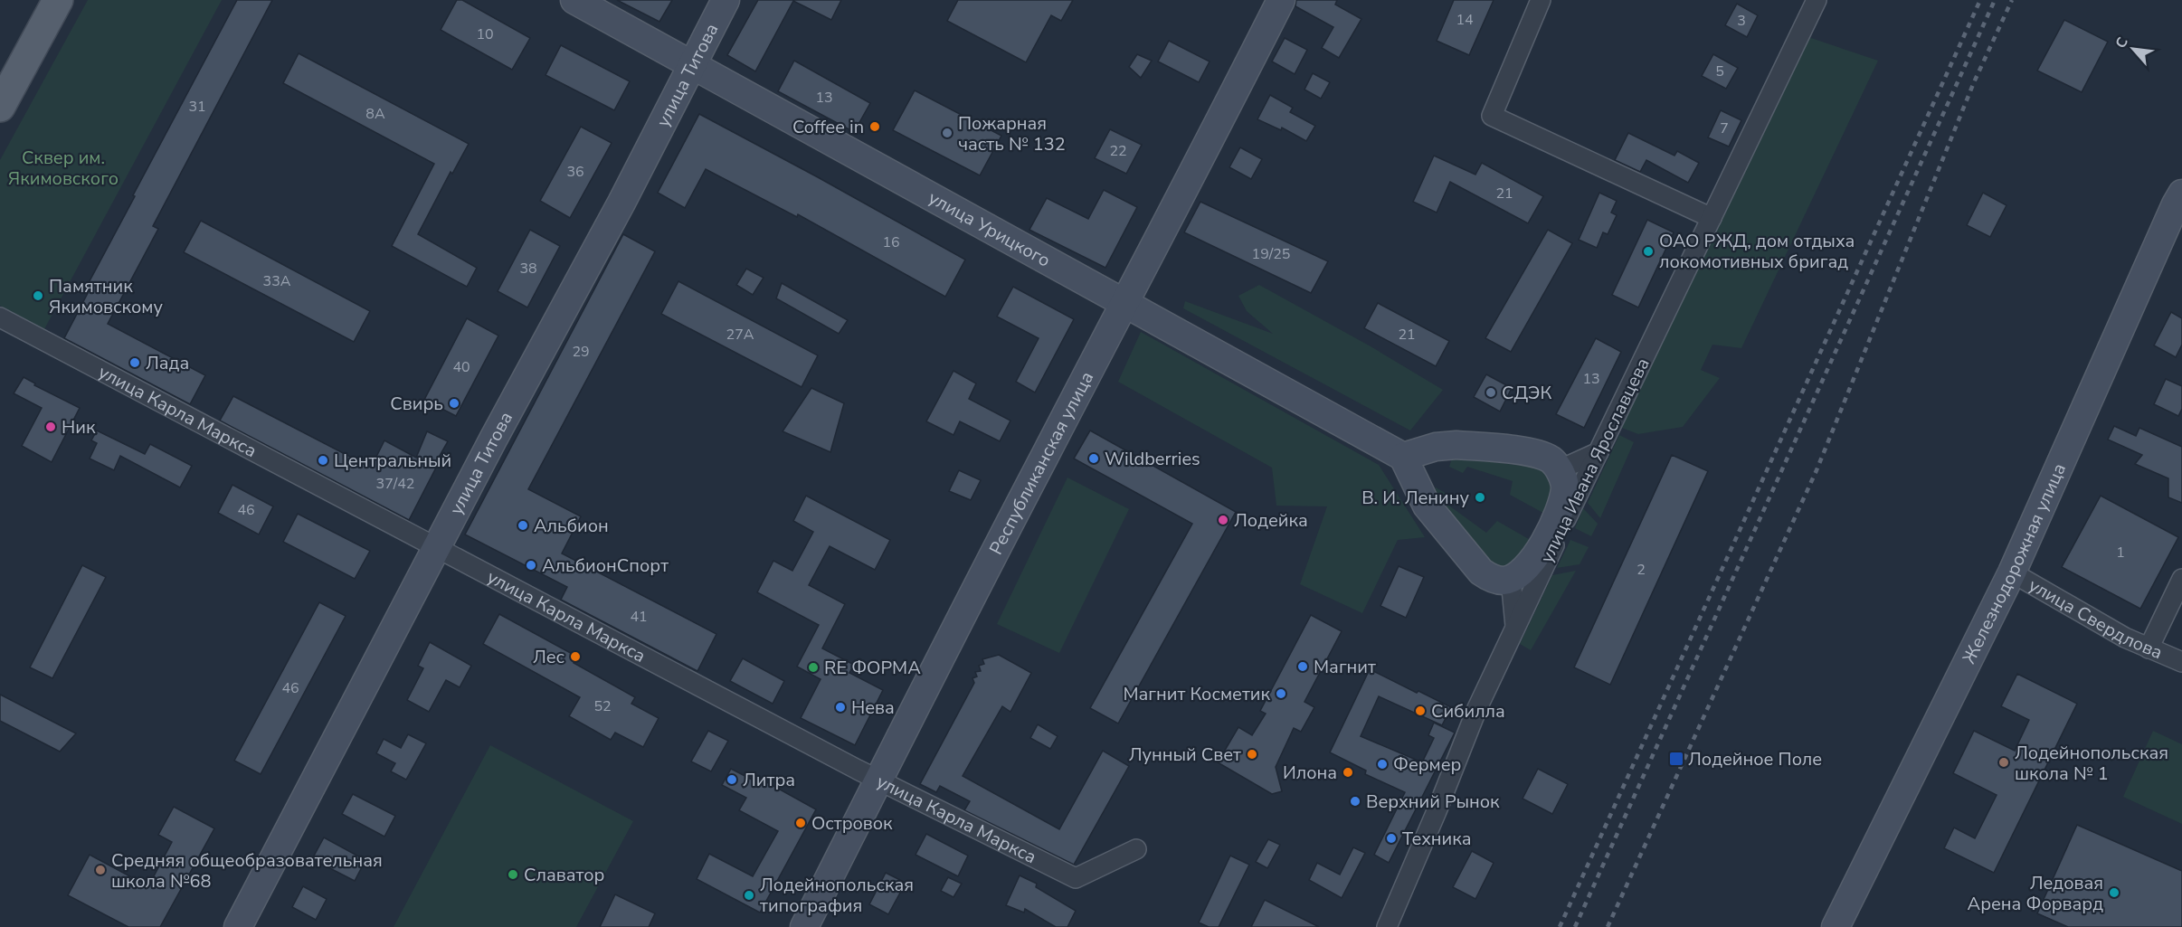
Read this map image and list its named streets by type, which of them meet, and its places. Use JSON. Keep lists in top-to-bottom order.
{
  "streets": {
    "street": [
      "улица Титова",
      "улица Урицкого",
      "улица Карла Маркса",
      "улица Ивана Ярославцева",
      "Республиканская улица",
      "Железнодорожная улица",
      "улица Свердлова"
    ]
  },
  "crossings": [
    ["улица Титова", "улица Урицкого"],
    ["улица Титова", "улица Карла Маркса"],
    ["улица Урицкого", "Республиканская улица"],
    ["улица Карла Маркса", "Республиканская улица"],
    ["Железнодорожная улица", "улица Свердлова"]
  ],
  "parks": ["Сквер им. Якимовского"],
  "places": {
    "other": [
      "Coffee in",
      "Пожарная часть № 132",
      "ОАО РЖД, дом отдыха локомотивных бригад",
      "Памятник Якимовскому",
      "Лада",
      "СДЭК",
      "Свирь",
      "Ник",
      "Wildberries",
      "Центральный",
      "В. И. Ленину",
      "Лодейка",
      "Альбион",
      "АльбионСпорт",
      "Лес",
      "Магнит",
      "RE ФОРМА",
      "Магнит Косметик",
      "Нева",
      "Сибилла",
      "Лунный Свет",
      "Лодейнопольская школа № 1",
      "Фермер",
      "Илона",
      "Литра",
      "Верхний Рынок",
      "Островок",
      "Техника",
      "Средняя общеобразовательная школа №68",
      "Славатор",
      "Ледовая Арена Форвард",
      "Лодейнопольская типография"
    ],
    "transit": ["Лодейное Поле"]
  },
  "house_numbers": [
    "14",
    "3",
    "10",
    "5",
    "13",
    "31",
    "8А",
    "7",
    "22",
    "36",
    "21",
    "16",
    "19/25",
    "38",
    "33А",
    "27А",
    "21",
    "29",
    "40",
    "13",
    "37/42",
    "46",
    "1",
    "2",
    "41",
    "46",
    "52"
  ],
  "north": "top left"
}
